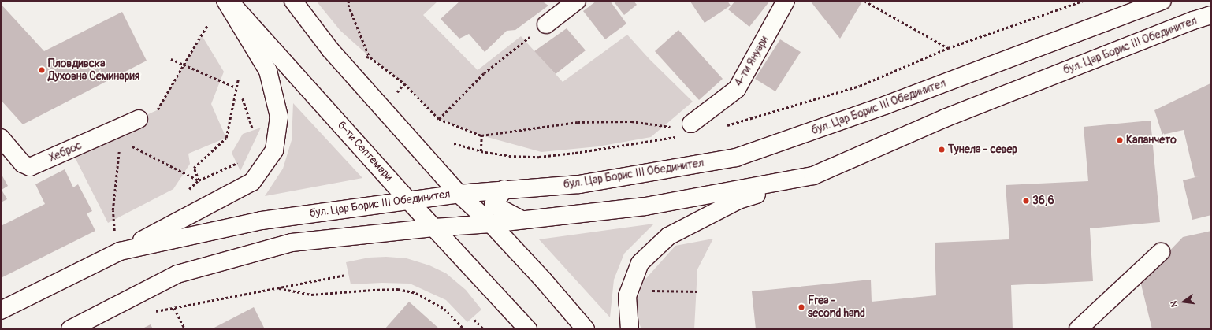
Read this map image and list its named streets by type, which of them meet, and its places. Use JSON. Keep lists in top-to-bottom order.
{
  "streets": {
    "main road": [
      "бул. Цар Борис III Обединител",
      "4-ти Януари",
      "6-ти Септември",
      "Хеброс"
    ]
  },
  "crossings": [
    ["бул. Цар Борис III Обединител", "6-ти Септември"]
  ],
  "places": [
    "Пловдивска Духовна Семинария",
    "Капанчето",
    "Тунела - север",
    "36,6",
    "Frea - second hand"
  ],
  "north": "left"
}
